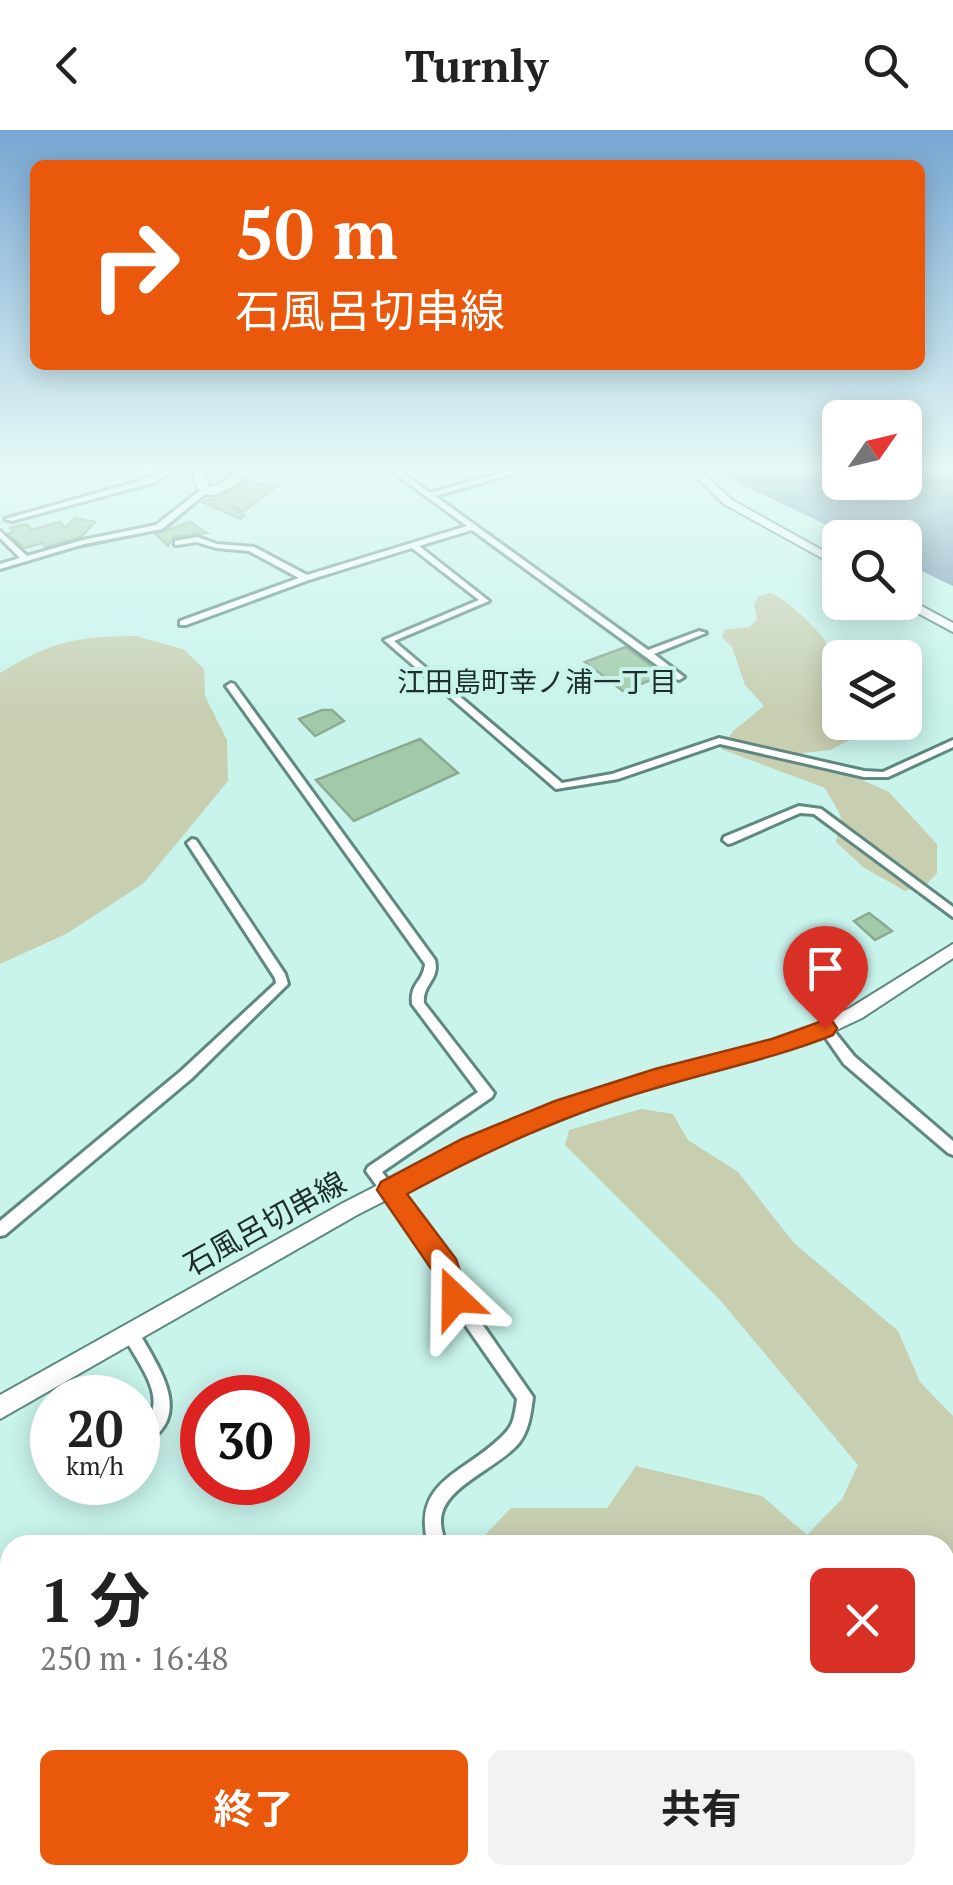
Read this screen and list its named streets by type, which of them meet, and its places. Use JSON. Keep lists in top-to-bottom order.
{
  "streets": {
    "main road": ["石風呂切串線"]
  },
  "districts": ["江田島町幸ノ浦一丁目"],
  "north": "top right",
  "page": {
    "header": "Turnly",
    "turn": ["50 m", "石風呂切串線"],
    "speed": "20 km/h",
    "limit": "30",
    "heading": ["1 分", "250 m · 16:48"],
    "buttons": ["終了", "共有"]
  }
}
